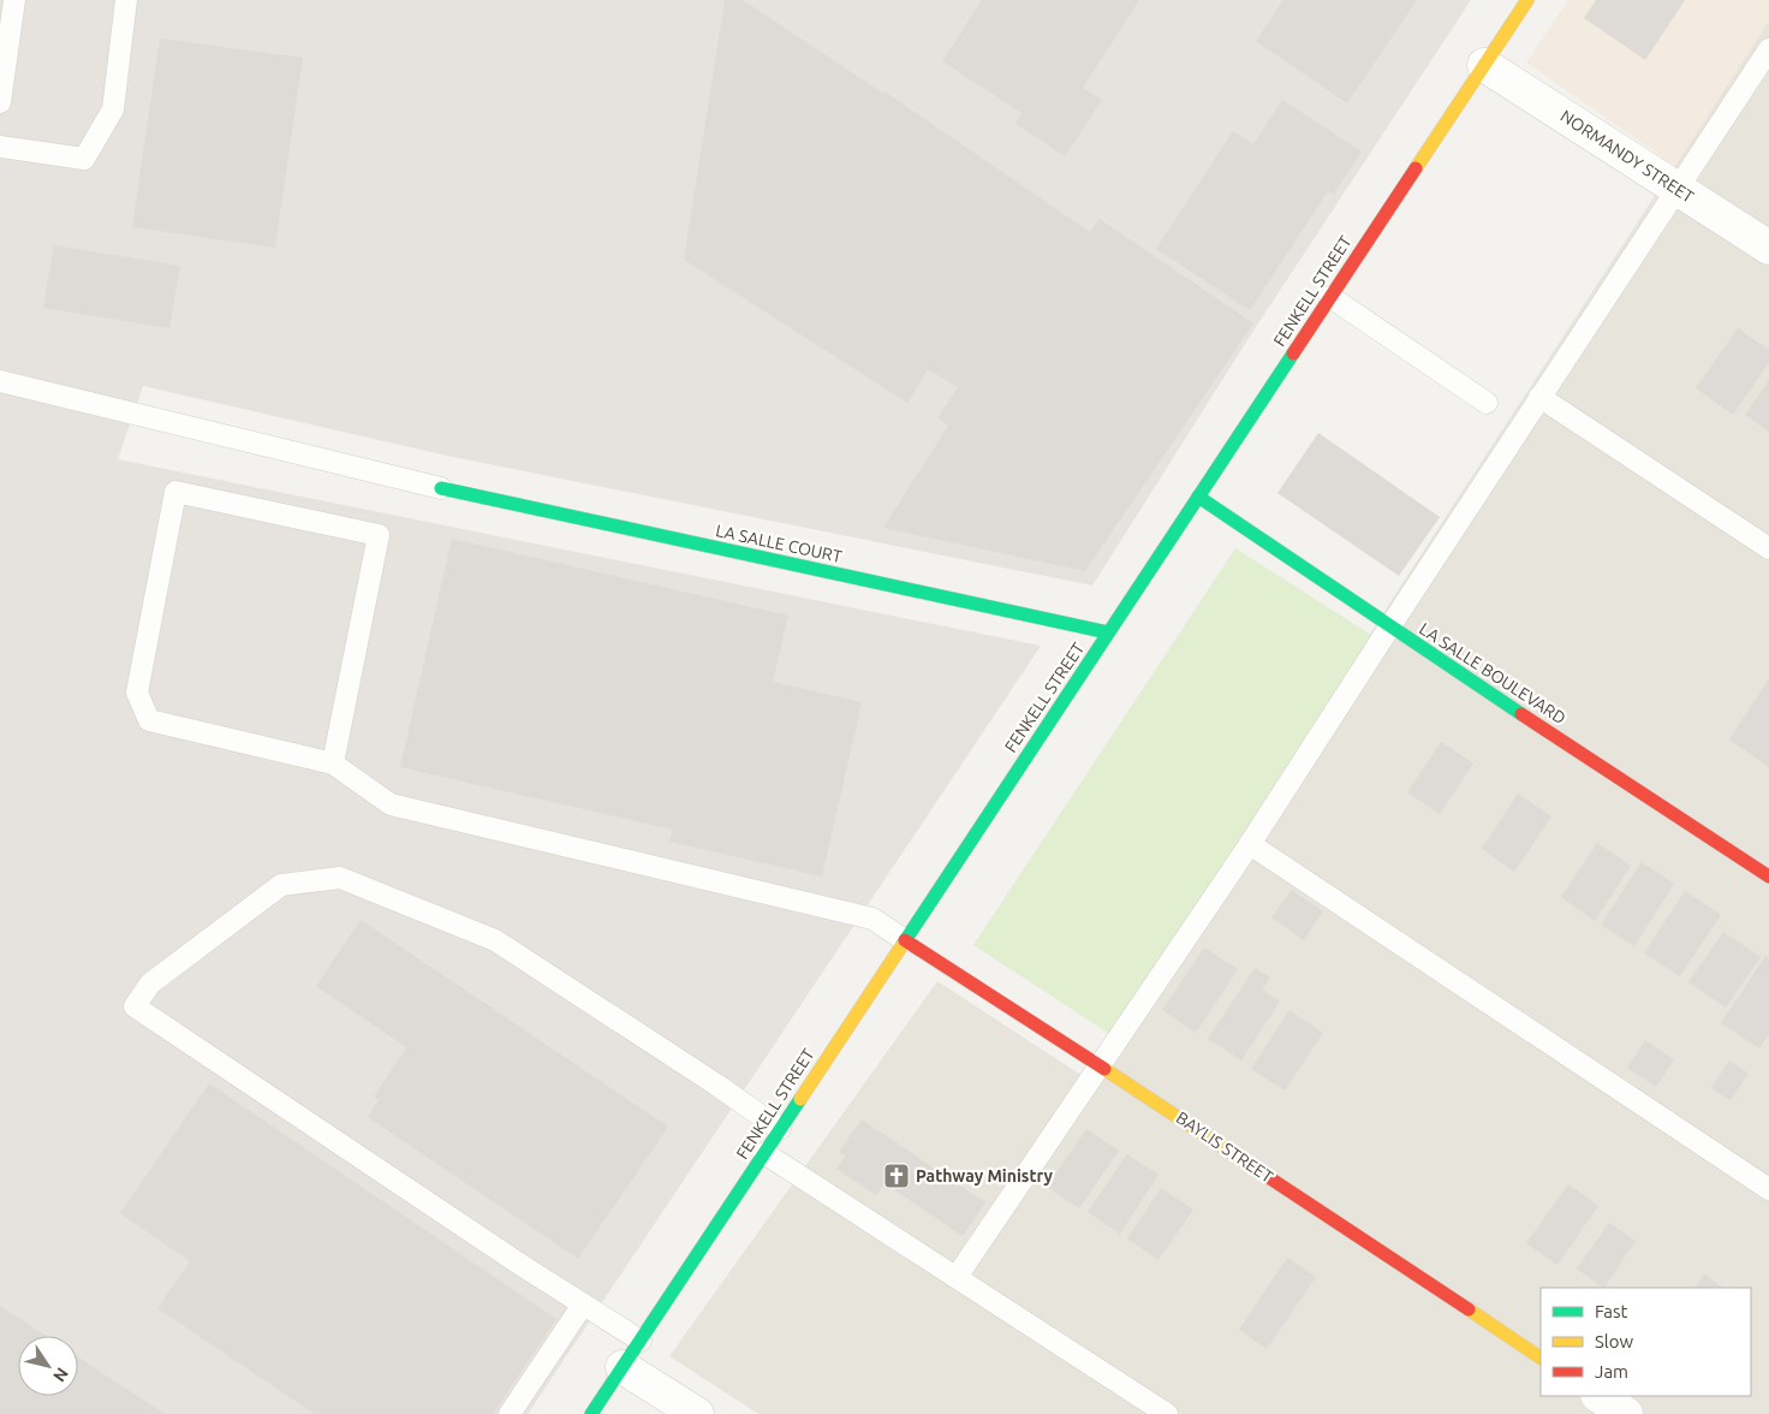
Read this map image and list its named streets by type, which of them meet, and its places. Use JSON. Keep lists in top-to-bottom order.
{
  "streets": {
    "street": [
      "NORMANDY STREET",
      "FENKELL STREET",
      "LA SALLE COURT",
      "LA SALLE BOULEVARD",
      "BAYLIS STREET"
    ]
  },
  "crossings": [
    ["NORMANDY STREET", "FENKELL STREET"],
    ["FENKELL STREET", "LA SALLE COURT"],
    ["FENKELL STREET", "LA SALLE BOULEVARD"],
    ["FENKELL STREET", "BAYLIS STREET"]
  ],
  "places": {
    "church": ["Pathway Ministry"]
  },
  "legend": ["Fast", "Slow", "Jam"],
  "north": "bottom right"
}
